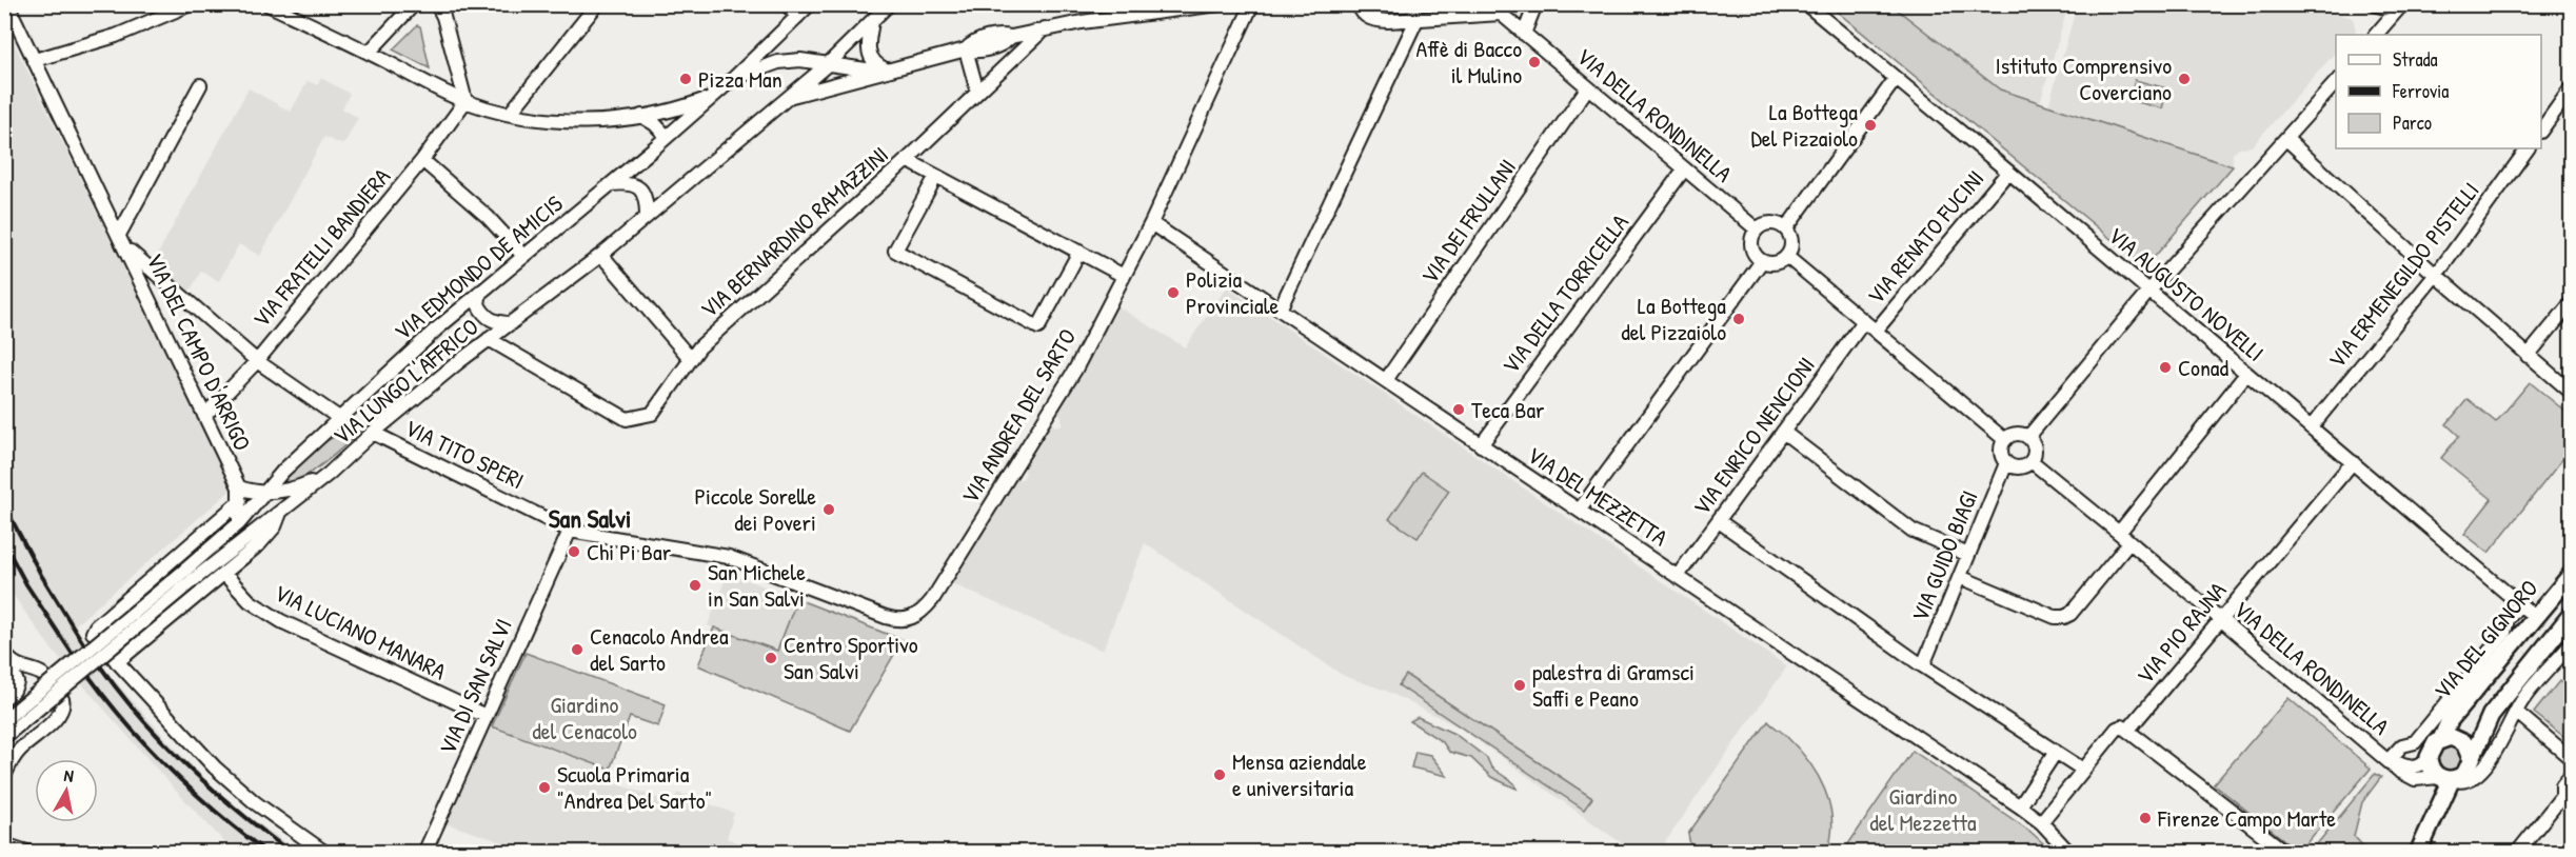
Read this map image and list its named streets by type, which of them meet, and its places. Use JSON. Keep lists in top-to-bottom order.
{
  "streets": {
    "main road": ["VIA DEL GIGNORO"],
    "street": [
      "VIA DELLA RONDINELLA",
      "VIA DEI FRULLANI",
      "VIA BERNARDINO RAMAZZINI",
      "VIA RENATO FUCINI",
      "VIA FRATELLI BANDIERA",
      "VIA EDMONDO DE AMICIS",
      "VIA ERMENEGILDO PISTELLI",
      "VIA DELLA TORRICELLA",
      "VIA AUGUSTO NOVELLI",
      "VIA DEL CAMPO D'ARRIGO",
      "VIA LUNGO L'AFFRICO",
      "VIA ANDREA DEL SARTO",
      "VIA ENRICO NENCIONI",
      "VIA TITO SPERI",
      "VIA DEL MEZZETTA",
      "VIA GUIDO BIAGI",
      "VIA LUCIANO MANARA",
      "VIA PIO RAJNA",
      "VIA DI SAN SALVI"
    ]
  },
  "crossings": [
    ["VIA DELLA RONDINELLA", "VIA DEI FRULLANI"],
    ["VIA DELLA RONDINELLA", "VIA DELLA TORRICELLA"],
    ["VIA DELLA RONDINELLA", "VIA GUIDO BIAGI"],
    ["VIA DELLA RONDINELLA", "VIA PIO RAJNA"],
    ["VIA DELLA RONDINELLA", "VIA DEL GIGNORO"],
    ["VIA DEI FRULLANI", "VIA DEL MEZZETTA"],
    ["VIA BERNARDINO RAMAZZINI", "VIA LUNGO L'AFFRICO"],
    ["VIA RENATO FUCINI", "VIA AUGUSTO NOVELLI"],
    ["VIA FRATELLI BANDIERA", "VIA DEL CAMPO D'ARRIGO"],
    ["VIA EDMONDO DE AMICIS", "VIA DEL CAMPO D'ARRIGO"],
    ["VIA EDMONDO DE AMICIS", "VIA LUNGO L'AFFRICO"],
    ["VIA ERMENEGILDO PISTELLI", "VIA AUGUSTO NOVELLI"],
    ["VIA DELLA TORRICELLA", "VIA DEL MEZZETTA"],
    ["VIA AUGUSTO NOVELLI", "VIA PIO RAJNA"],
    ["VIA AUGUSTO NOVELLI", "VIA DEL GIGNORO"],
    ["VIA DEL CAMPO D'ARRIGO", "VIA LUNGO L'AFFRICO"],
    ["VIA LUNGO L'AFFRICO", "VIA TITO SPERI"],
    ["VIA LUNGO L'AFFRICO", "VIA LUCIANO MANARA"],
    ["VIA ANDREA DEL SARTO", "VIA TITO SPERI"],
    ["VIA ANDREA DEL SARTO", "VIA DEL MEZZETTA"],
    ["VIA ANDREA DEL SARTO", "VIA DI SAN SALVI"],
    ["VIA ENRICO NENCIONI", "VIA DEL MEZZETTA"],
    ["VIA TITO SPERI", "VIA DI SAN SALVI"],
    ["VIA DEL MEZZETTA", "VIA PIO RAJNA"],
    ["VIA LUCIANO MANARA", "VIA DI SAN SALVI"]
  ],
  "districts": ["San Salvi"],
  "parks": ["Giardino del Cenacolo", "Giardino del Mezzetta"],
  "places": [
    "Affè di Bacco il Mulino",
    "Pizza Man",
    "Istituto Comprensivo Coverciano",
    "La Bottega Del Pizzaiolo",
    "Polizia Provinciale",
    "La Bottega del Pizzaiolo",
    "Conad",
    "Teca Bar",
    "Piccole Sorelle dei Poveri",
    "Chi Pi Bar",
    "San Michele in San Salvi",
    "Cenacolo Andrea del Sarto",
    "Centro Sportivo San Salvi",
    "palestra di Gramsci Saffi e Peano",
    "Mensa aziendale e universitaria",
    "Scuola Primaria \"Andrea Del Sarto\"",
    "Firenze Campo Marte"
  ],
  "legend": ["Strada", "Ferrovia", "Parco"],
  "north": "top"
}
